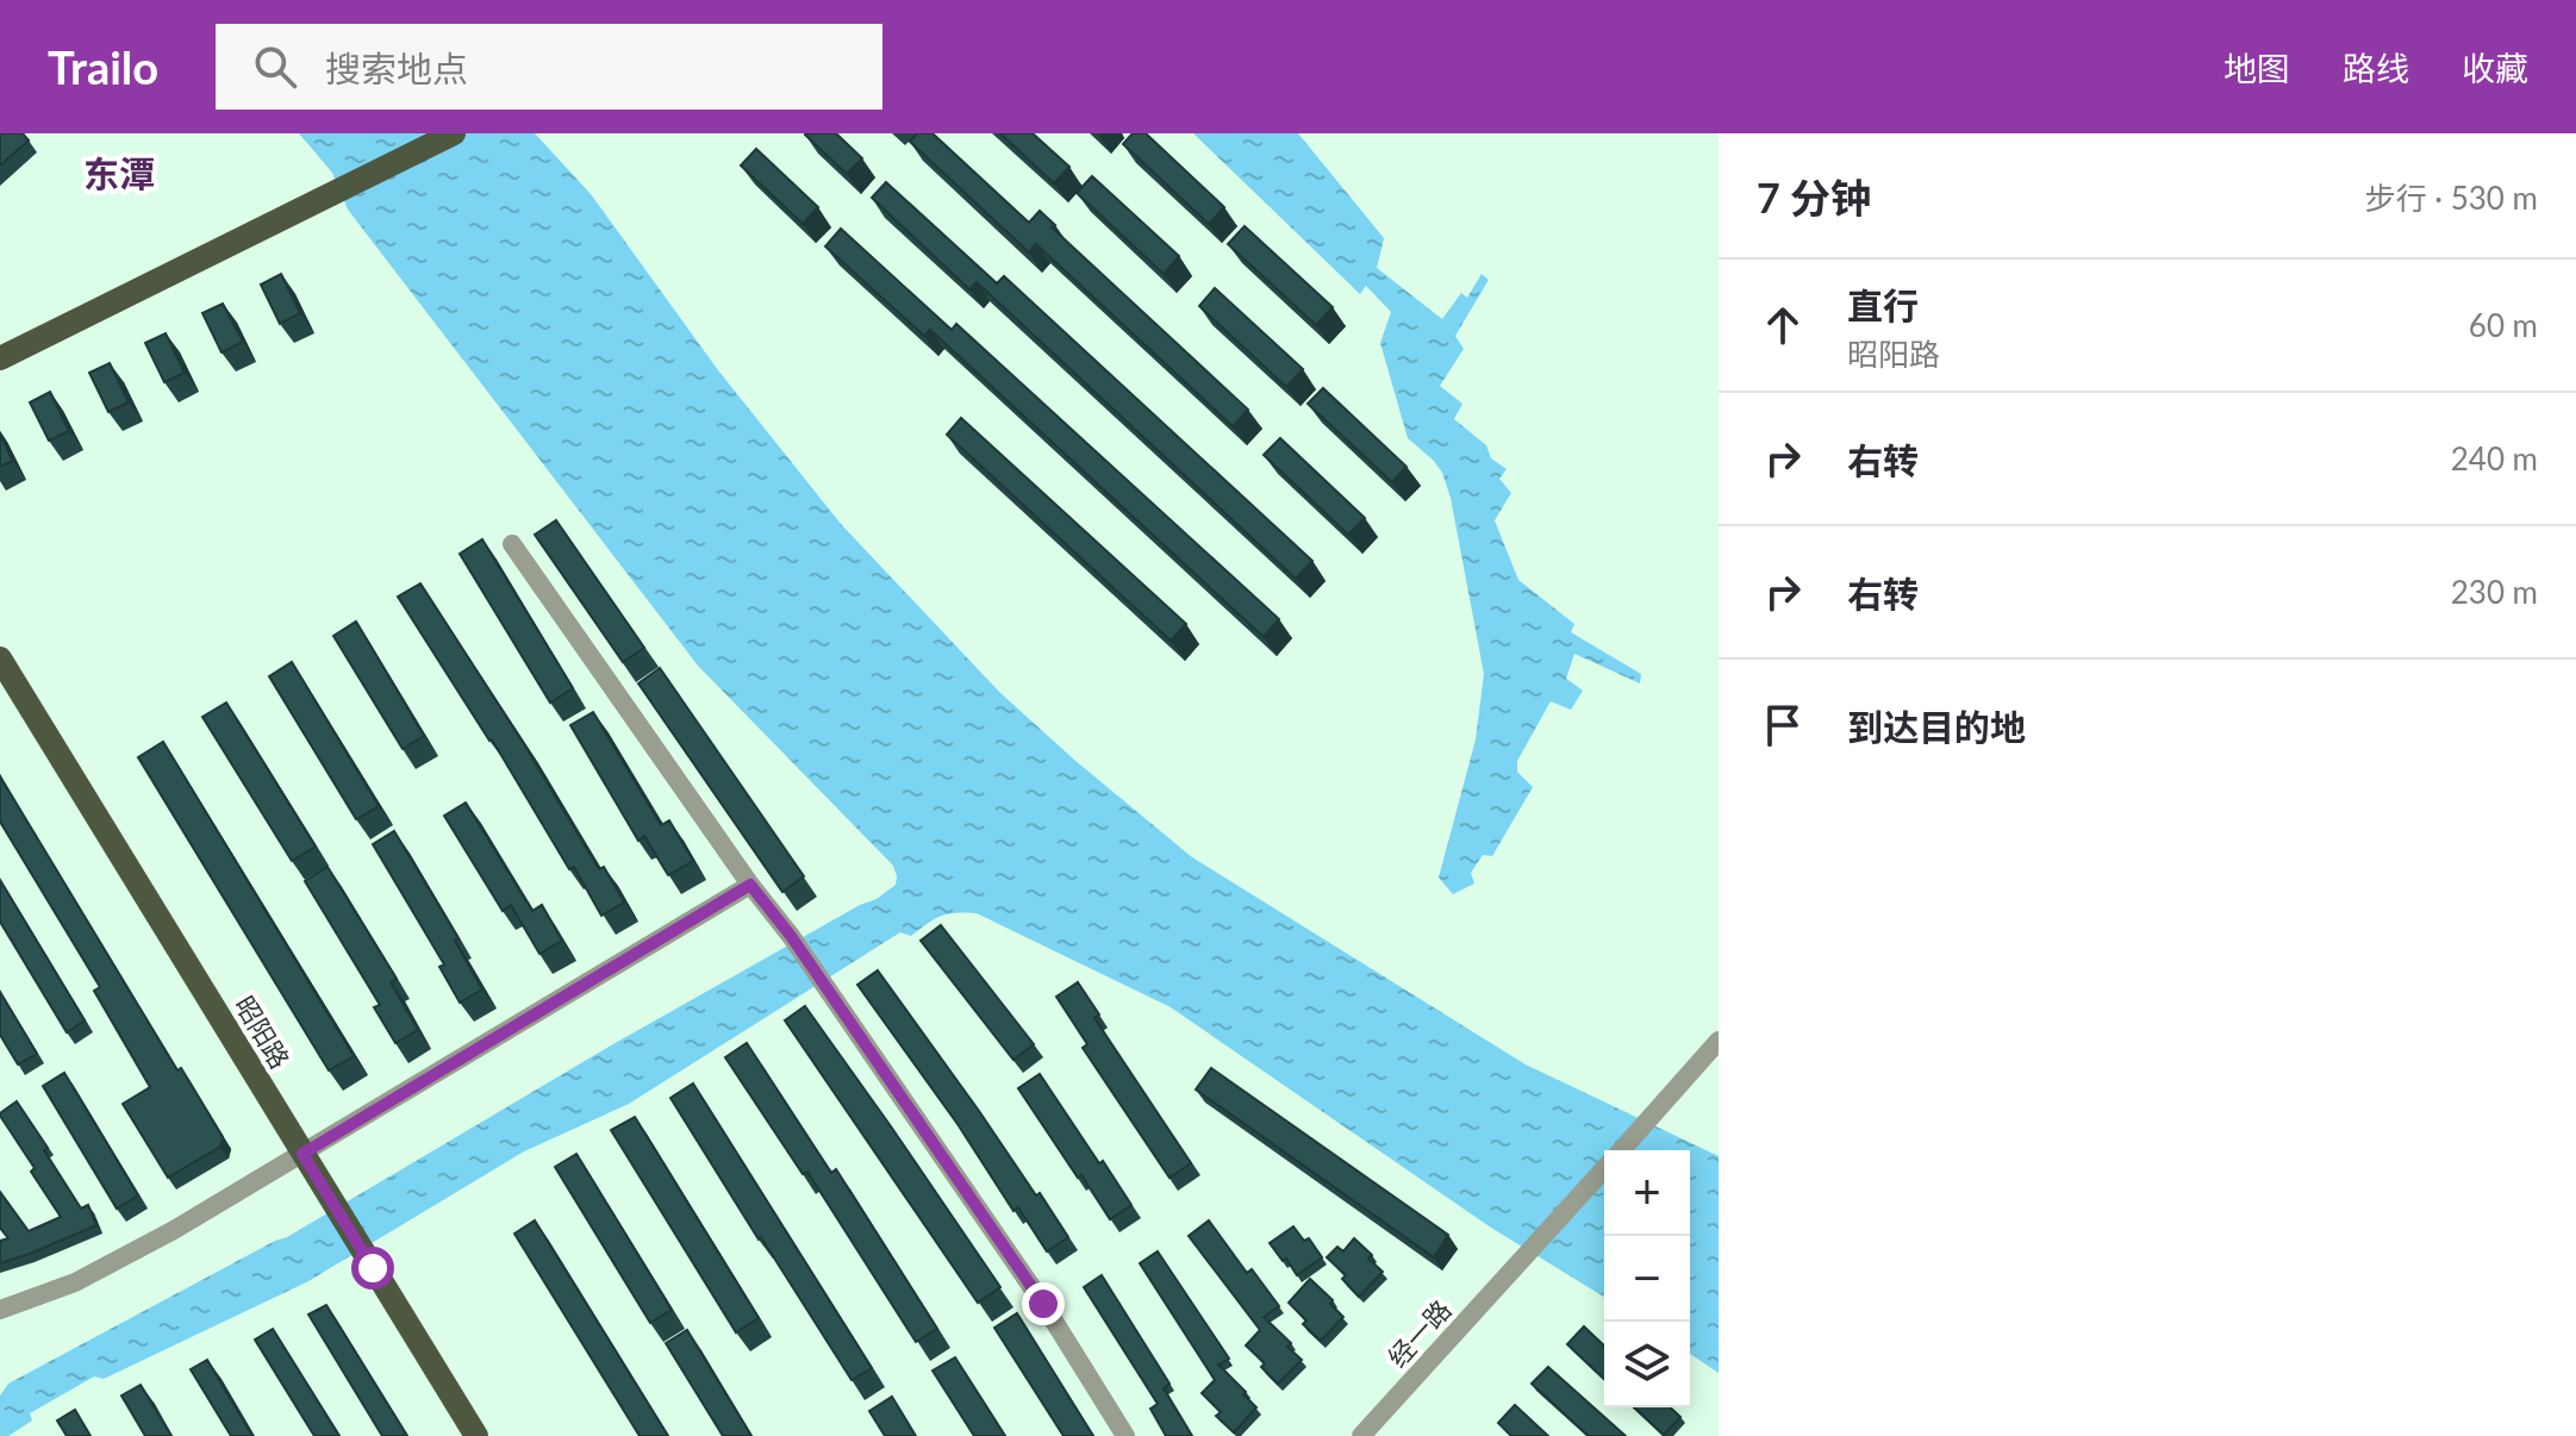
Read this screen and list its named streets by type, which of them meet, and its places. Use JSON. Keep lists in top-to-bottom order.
{
  "streets": {
    "main road": ["昭阳路"],
    "street": ["经一路"]
  },
  "districts": ["东潭"],
  "page": {
    "header": "Trailo",
    "search": "搜索地点",
    "nav": ["地图", "路线", "收藏"],
    "heading": ["7 分钟", "步行 · 530 m"],
    "list": [
      ["直行", "昭阳路", "60 m"],
      ["右转", "240 m"],
      ["右转", "230 m"],
      "到达目的地"
    ],
    "map_buttons": ["+", "−"]
  }
}
